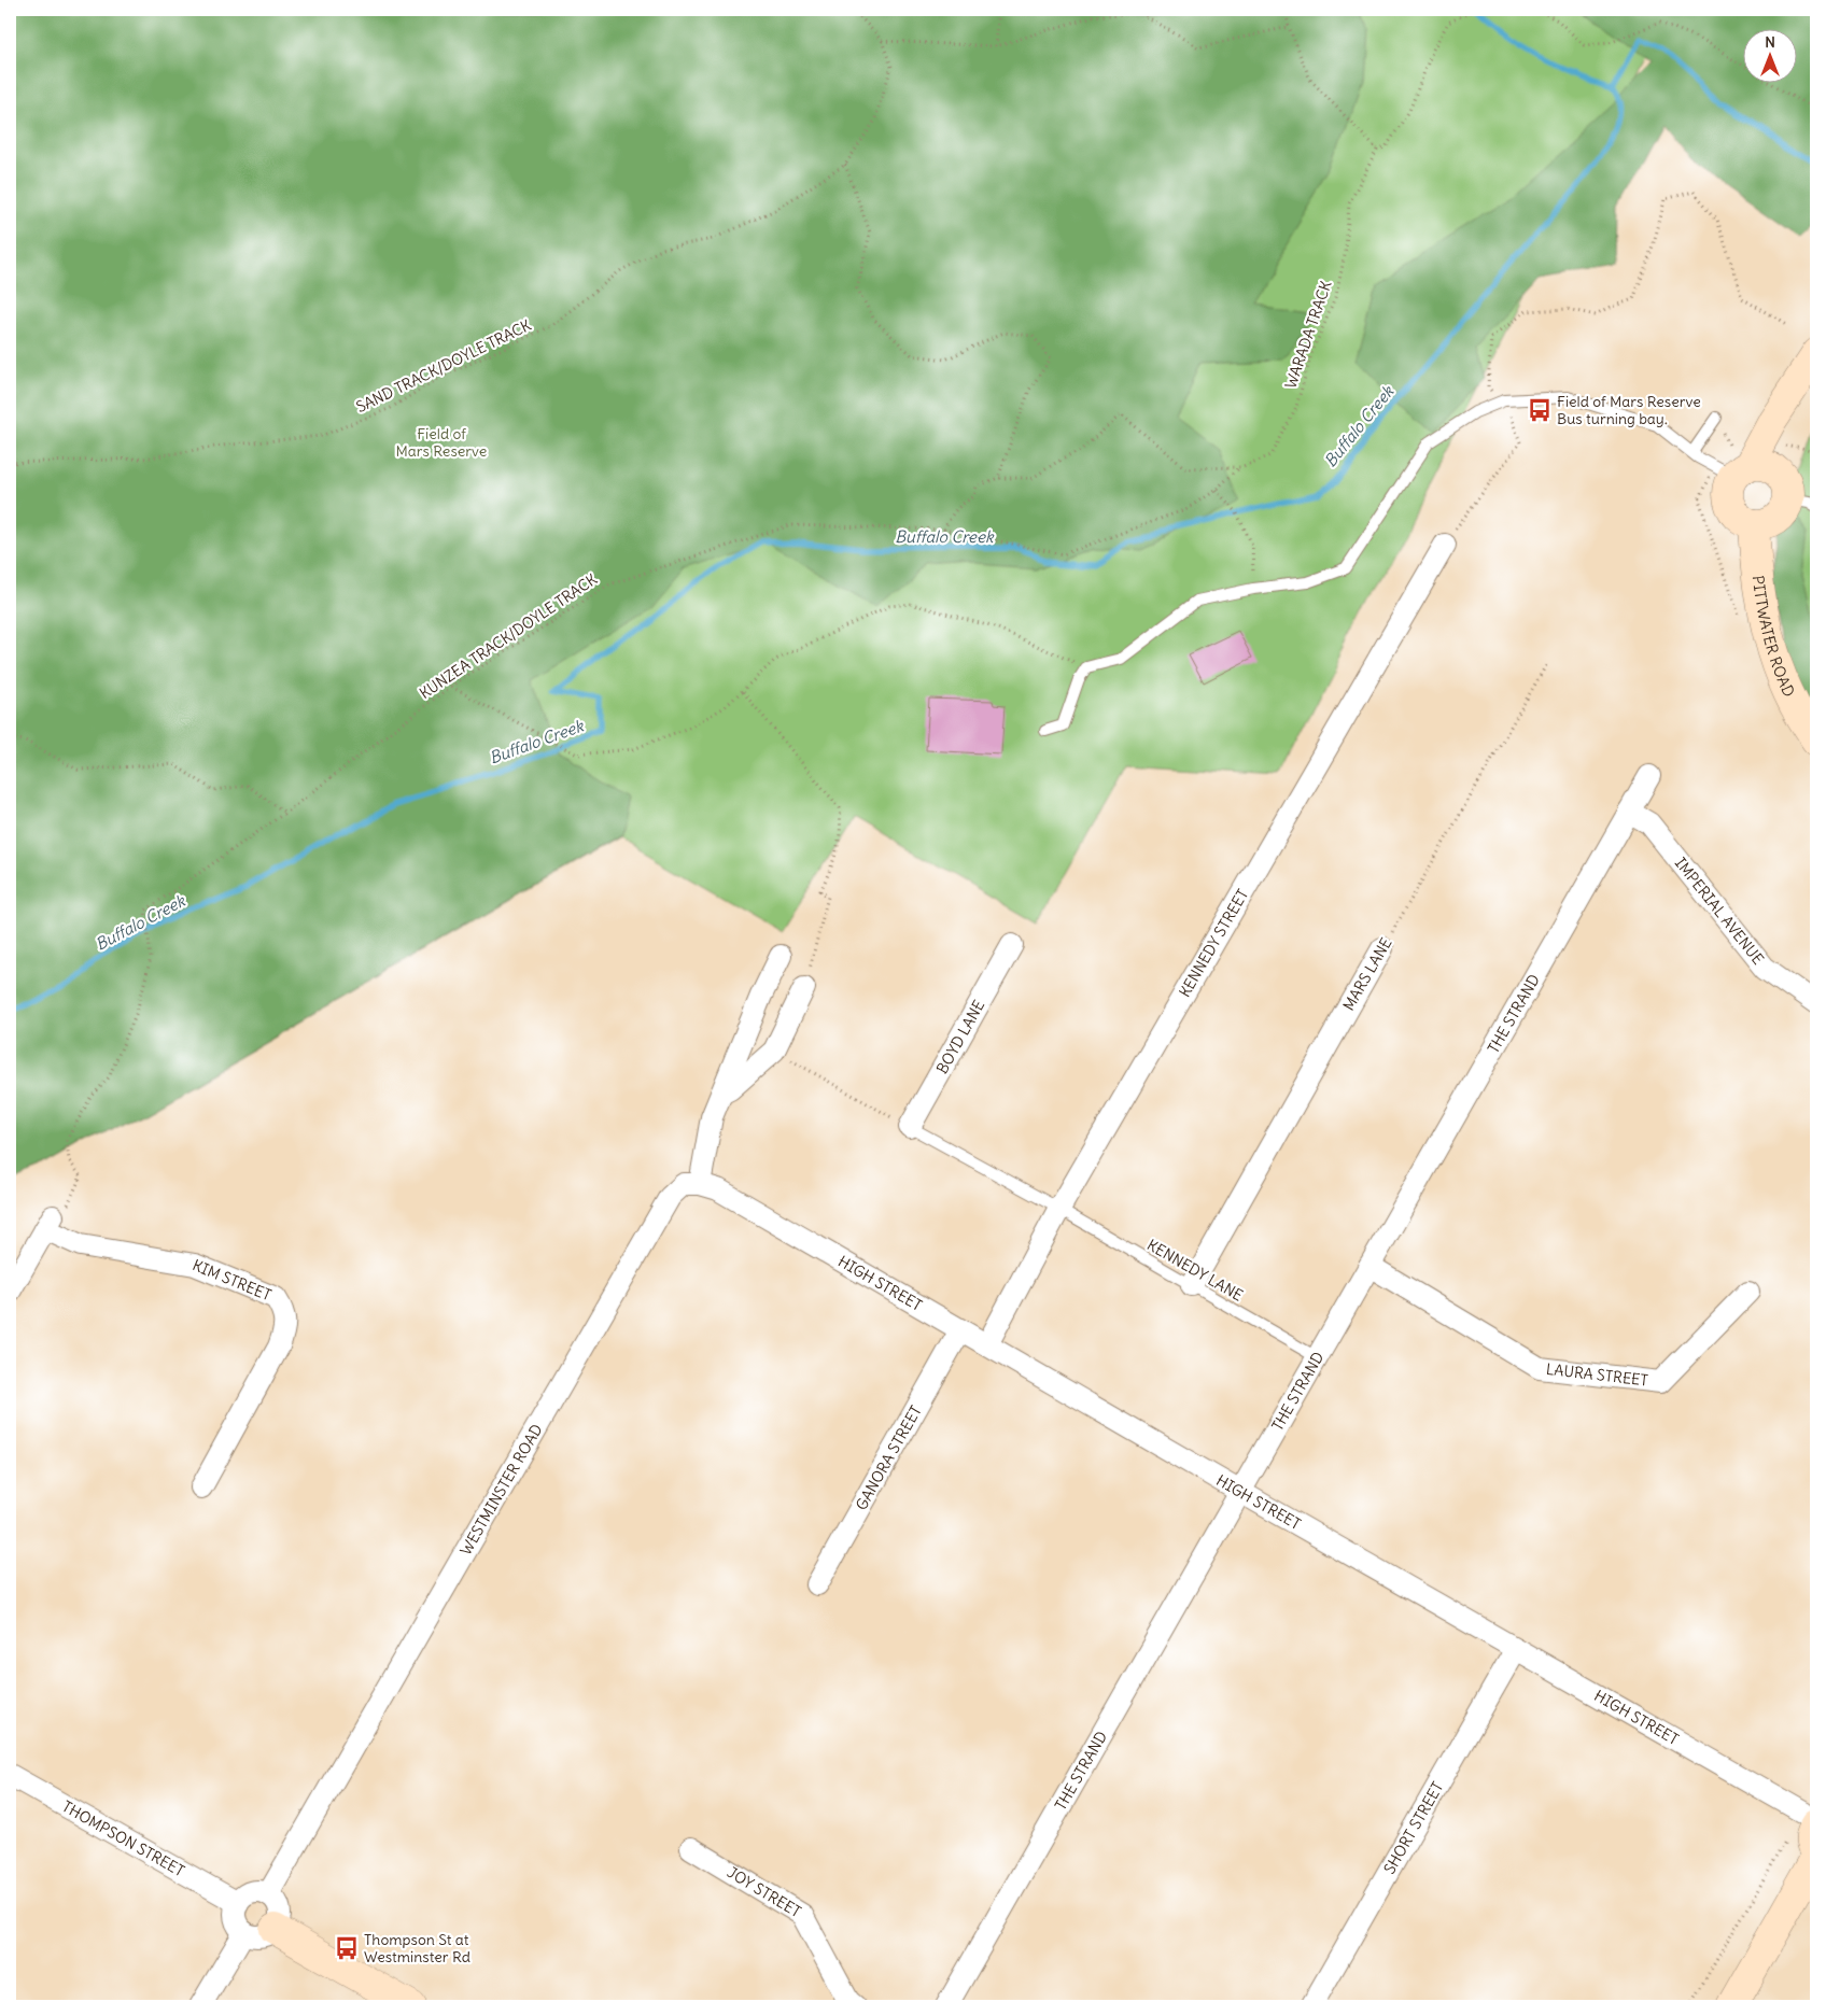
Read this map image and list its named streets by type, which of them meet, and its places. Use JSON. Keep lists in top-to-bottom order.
{
  "streets": {
    "main road": ["PITTWATER ROAD"],
    "street": [
      "IMPERIAL AVENUE",
      "KENNEDY STREET",
      "MARS LANE",
      "THE STRAND",
      "BOYD LANE",
      "KIM STREET",
      "HIGH STREET",
      "LAURA STREET",
      "GANORA STREET",
      "WESTMINSTER ROAD",
      "SHORT STREET",
      "THOMPSON STREET",
      "JOY STREET"
    ],
    "lane": ["KENNEDY LANE"],
    "path": ["WARADA TRACK", "SAND TRACK/DOYLE TRACK", "KUNZEA TRACK/DOYLE TRACK"]
  },
  "crossings": [
    ["WARADA TRACK", "KUNZEA TRACK/DOYLE TRACK"],
    ["KUNZEA TRACK/DOYLE TRACK", "KIM STREET"],
    ["IMPERIAL AVENUE", "THE STRAND"],
    ["KENNEDY STREET", "KENNEDY LANE"],
    ["KENNEDY STREET", "HIGH STREET"],
    ["MARS LANE", "KENNEDY LANE"],
    ["THE STRAND", "KENNEDY LANE"],
    ["THE STRAND", "HIGH STREET"],
    ["THE STRAND", "LAURA STREET"],
    ["HIGH STREET", "GANORA STREET"],
    ["HIGH STREET", "WESTMINSTER ROAD"],
    ["HIGH STREET", "SHORT STREET"],
    ["WESTMINSTER ROAD", "THOMPSON STREET"]
  ],
  "water": ["Buffalo Creek"],
  "parks": ["Field of Mars Reserve"],
  "places": {
    "bus stop": ["Field of Mars Reserve Bus turning bay.", "Thompson St at Westminster Rd"]
  },
  "north": "top"
}
